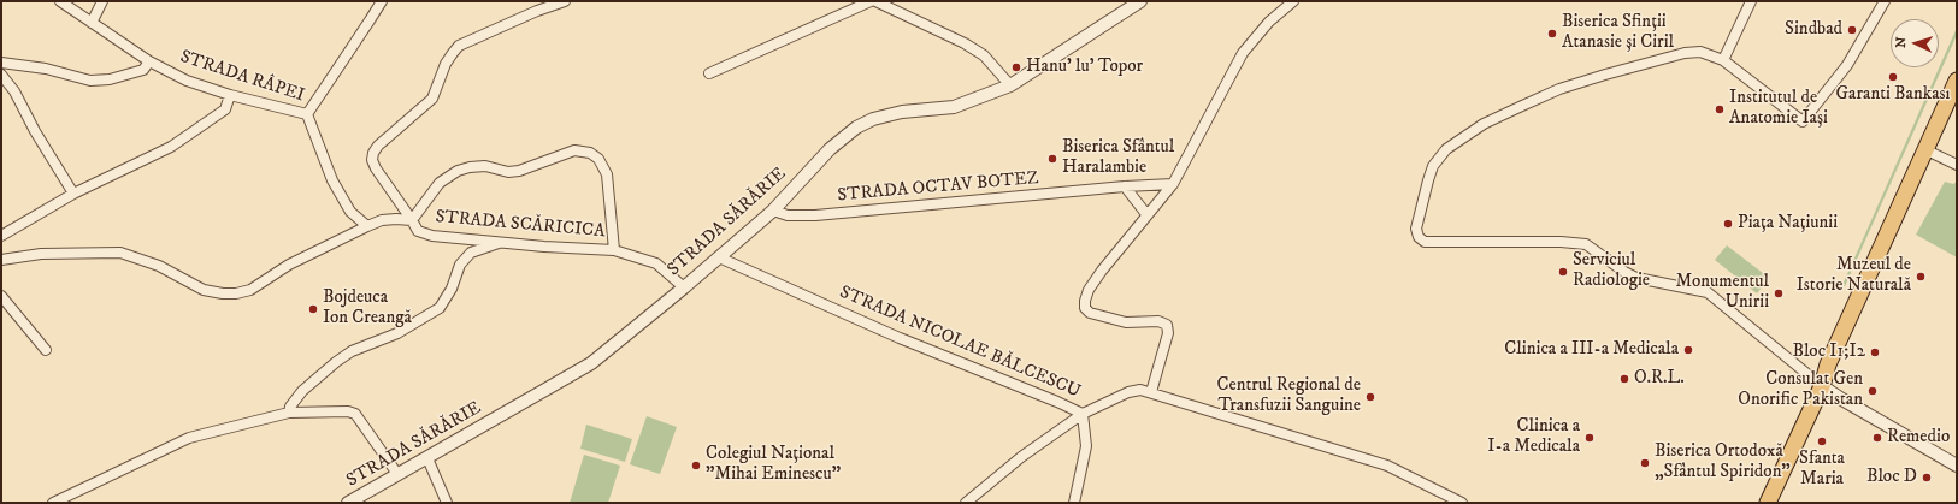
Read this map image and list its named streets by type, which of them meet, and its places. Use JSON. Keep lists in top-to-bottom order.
{
  "streets": {
    "street": [
      "STRADA RÂPEI",
      "STRADA OCTAV BOTEZ",
      "STRADA SĂRĂRIE",
      "STRADA SCĂRICICA",
      "STRADA NICOLAE BĂLCESCU"
    ]
  },
  "crossings": [
    ["STRADA RÂPEI", "STRADA SCĂRICICA"],
    ["STRADA OCTAV BOTEZ", "STRADA SĂRĂRIE"],
    ["STRADA SĂRĂRIE", "STRADA SCĂRICICA"],
    ["STRADA SĂRĂRIE", "STRADA NICOLAE BĂLCESCU"]
  ],
  "places": [
    "Sindbad",
    "Biserica Sfinții Atanasie și Ciril",
    "Hanu' lu' Topor",
    "Garanti Bankası",
    "Institutul de Anatomie Iași",
    "Biserica Sfântul Haralambie",
    "Piața Națiunii",
    "Serviciul Radiologie",
    "Muzeul de Istorie Naturală",
    "Monumentul Unirii",
    "Bojdeuca Ion Creangă",
    "Clinica a III-a Medicala",
    "Bloc I1;I2",
    "O.R.L.",
    "Consulat Gen Onorific Pakistan",
    "Centrul Regional de Transfuzii Sanguine",
    "Clinica a I-a Medicala",
    "Remedio",
    "Sfanta Maria",
    "Biserica Ortodoxă „Sfântul Spiridon”",
    "Colegiul Național \"Mihai Eminescu\"",
    "Bloc D"
  ],
  "north": "left"
}
